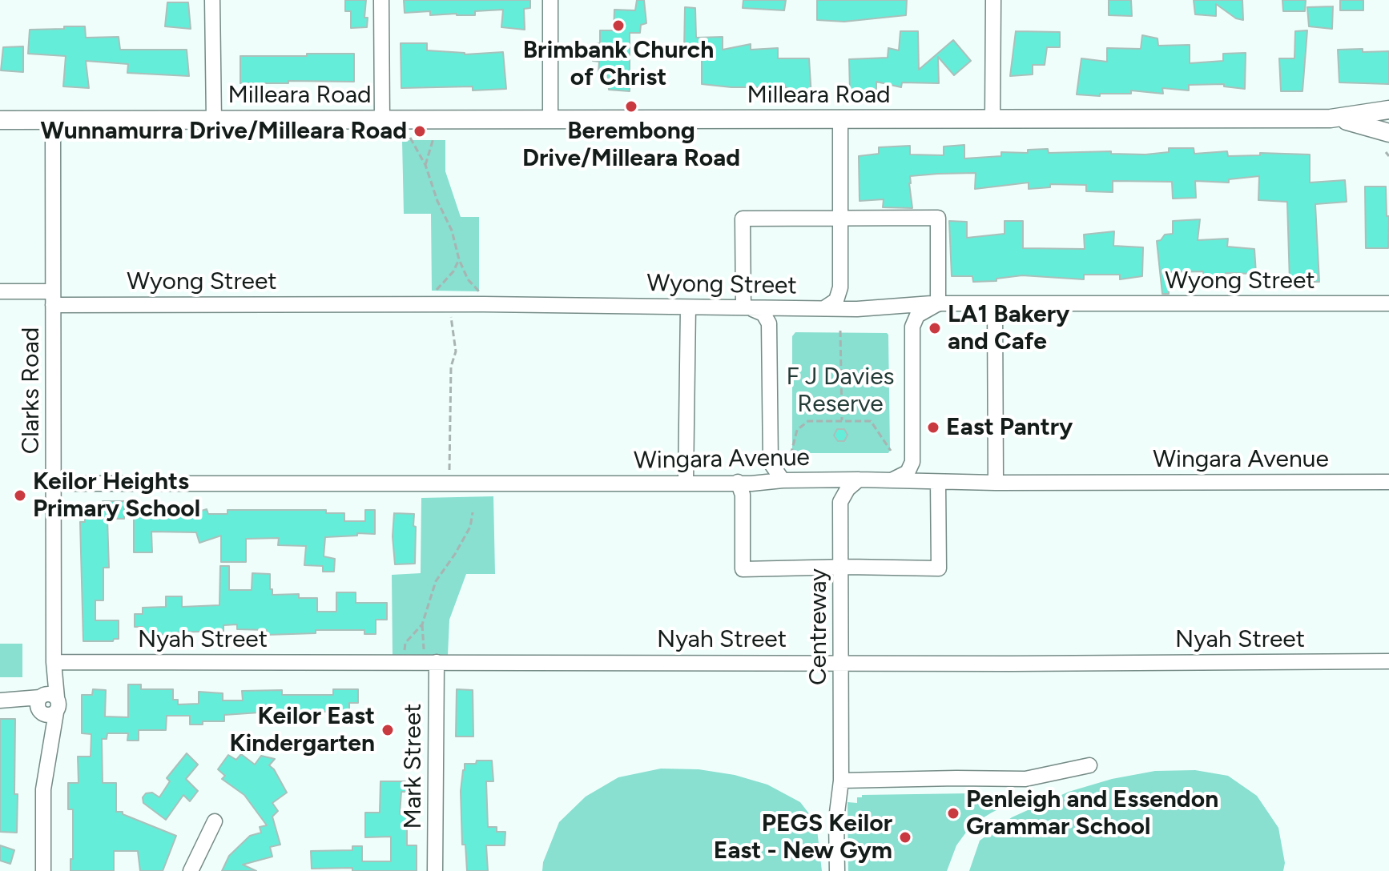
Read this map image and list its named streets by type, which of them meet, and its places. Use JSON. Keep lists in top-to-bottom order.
{
  "streets": {
    "main road": ["Milleara Road"],
    "street": [
      "Wyong Street",
      "Clarks Road",
      "Wingara Avenue",
      "Centreway",
      "Nyah Street",
      "Mark Street"
    ]
  },
  "crossings": [
    ["Milleara Road", "Clarks Road"],
    ["Wyong Street", "Clarks Road"],
    ["Wyong Street", "Wingara Avenue"],
    ["Clarks Road", "Wingara Avenue"],
    ["Clarks Road", "Nyah Street"],
    ["Centreway", "Nyah Street"],
    ["Nyah Street", "Mark Street"]
  ],
  "parks": ["F J Davies Reserve"],
  "places": [
    "Brimbank Church of Christ",
    "Berembong Drive/Milleara Road",
    "Wunnamurra Drive/Milleara Road",
    "LA1 Bakery and Cafe",
    "East Pantry",
    "Keilor Heights Primary School",
    "Keilor East Kindergarten",
    "Penleigh and Essendon Grammar School",
    "PEGS Keilor East - New Gym"
  ]
}
